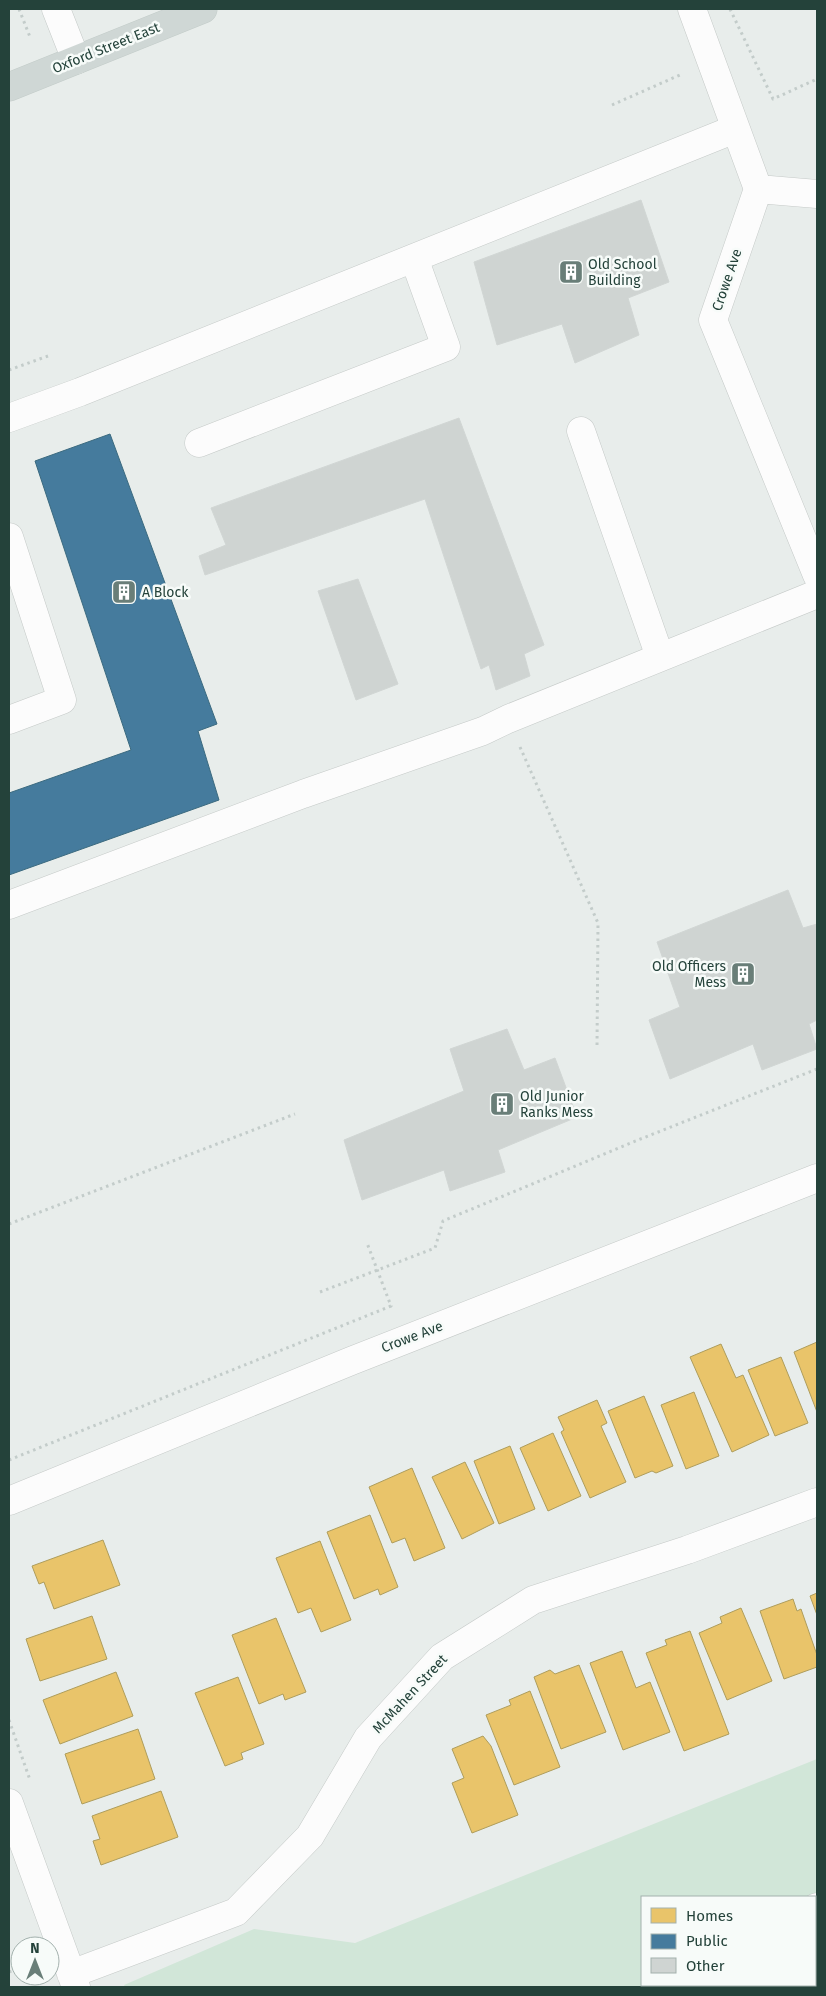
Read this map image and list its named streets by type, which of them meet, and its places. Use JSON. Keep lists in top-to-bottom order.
{
  "streets": {
    "main road": ["Oxford Street East"],
    "street": ["Crowe Ave", "McMahen Street"]
  },
  "places": {
    "building": [
      "Old School Building",
      "A Block",
      "Old Officers Mess",
      "Old Junior Ranks Mess"
    ]
  },
  "legend": ["Homes", "Public", "Other"],
  "north": "top"
}
